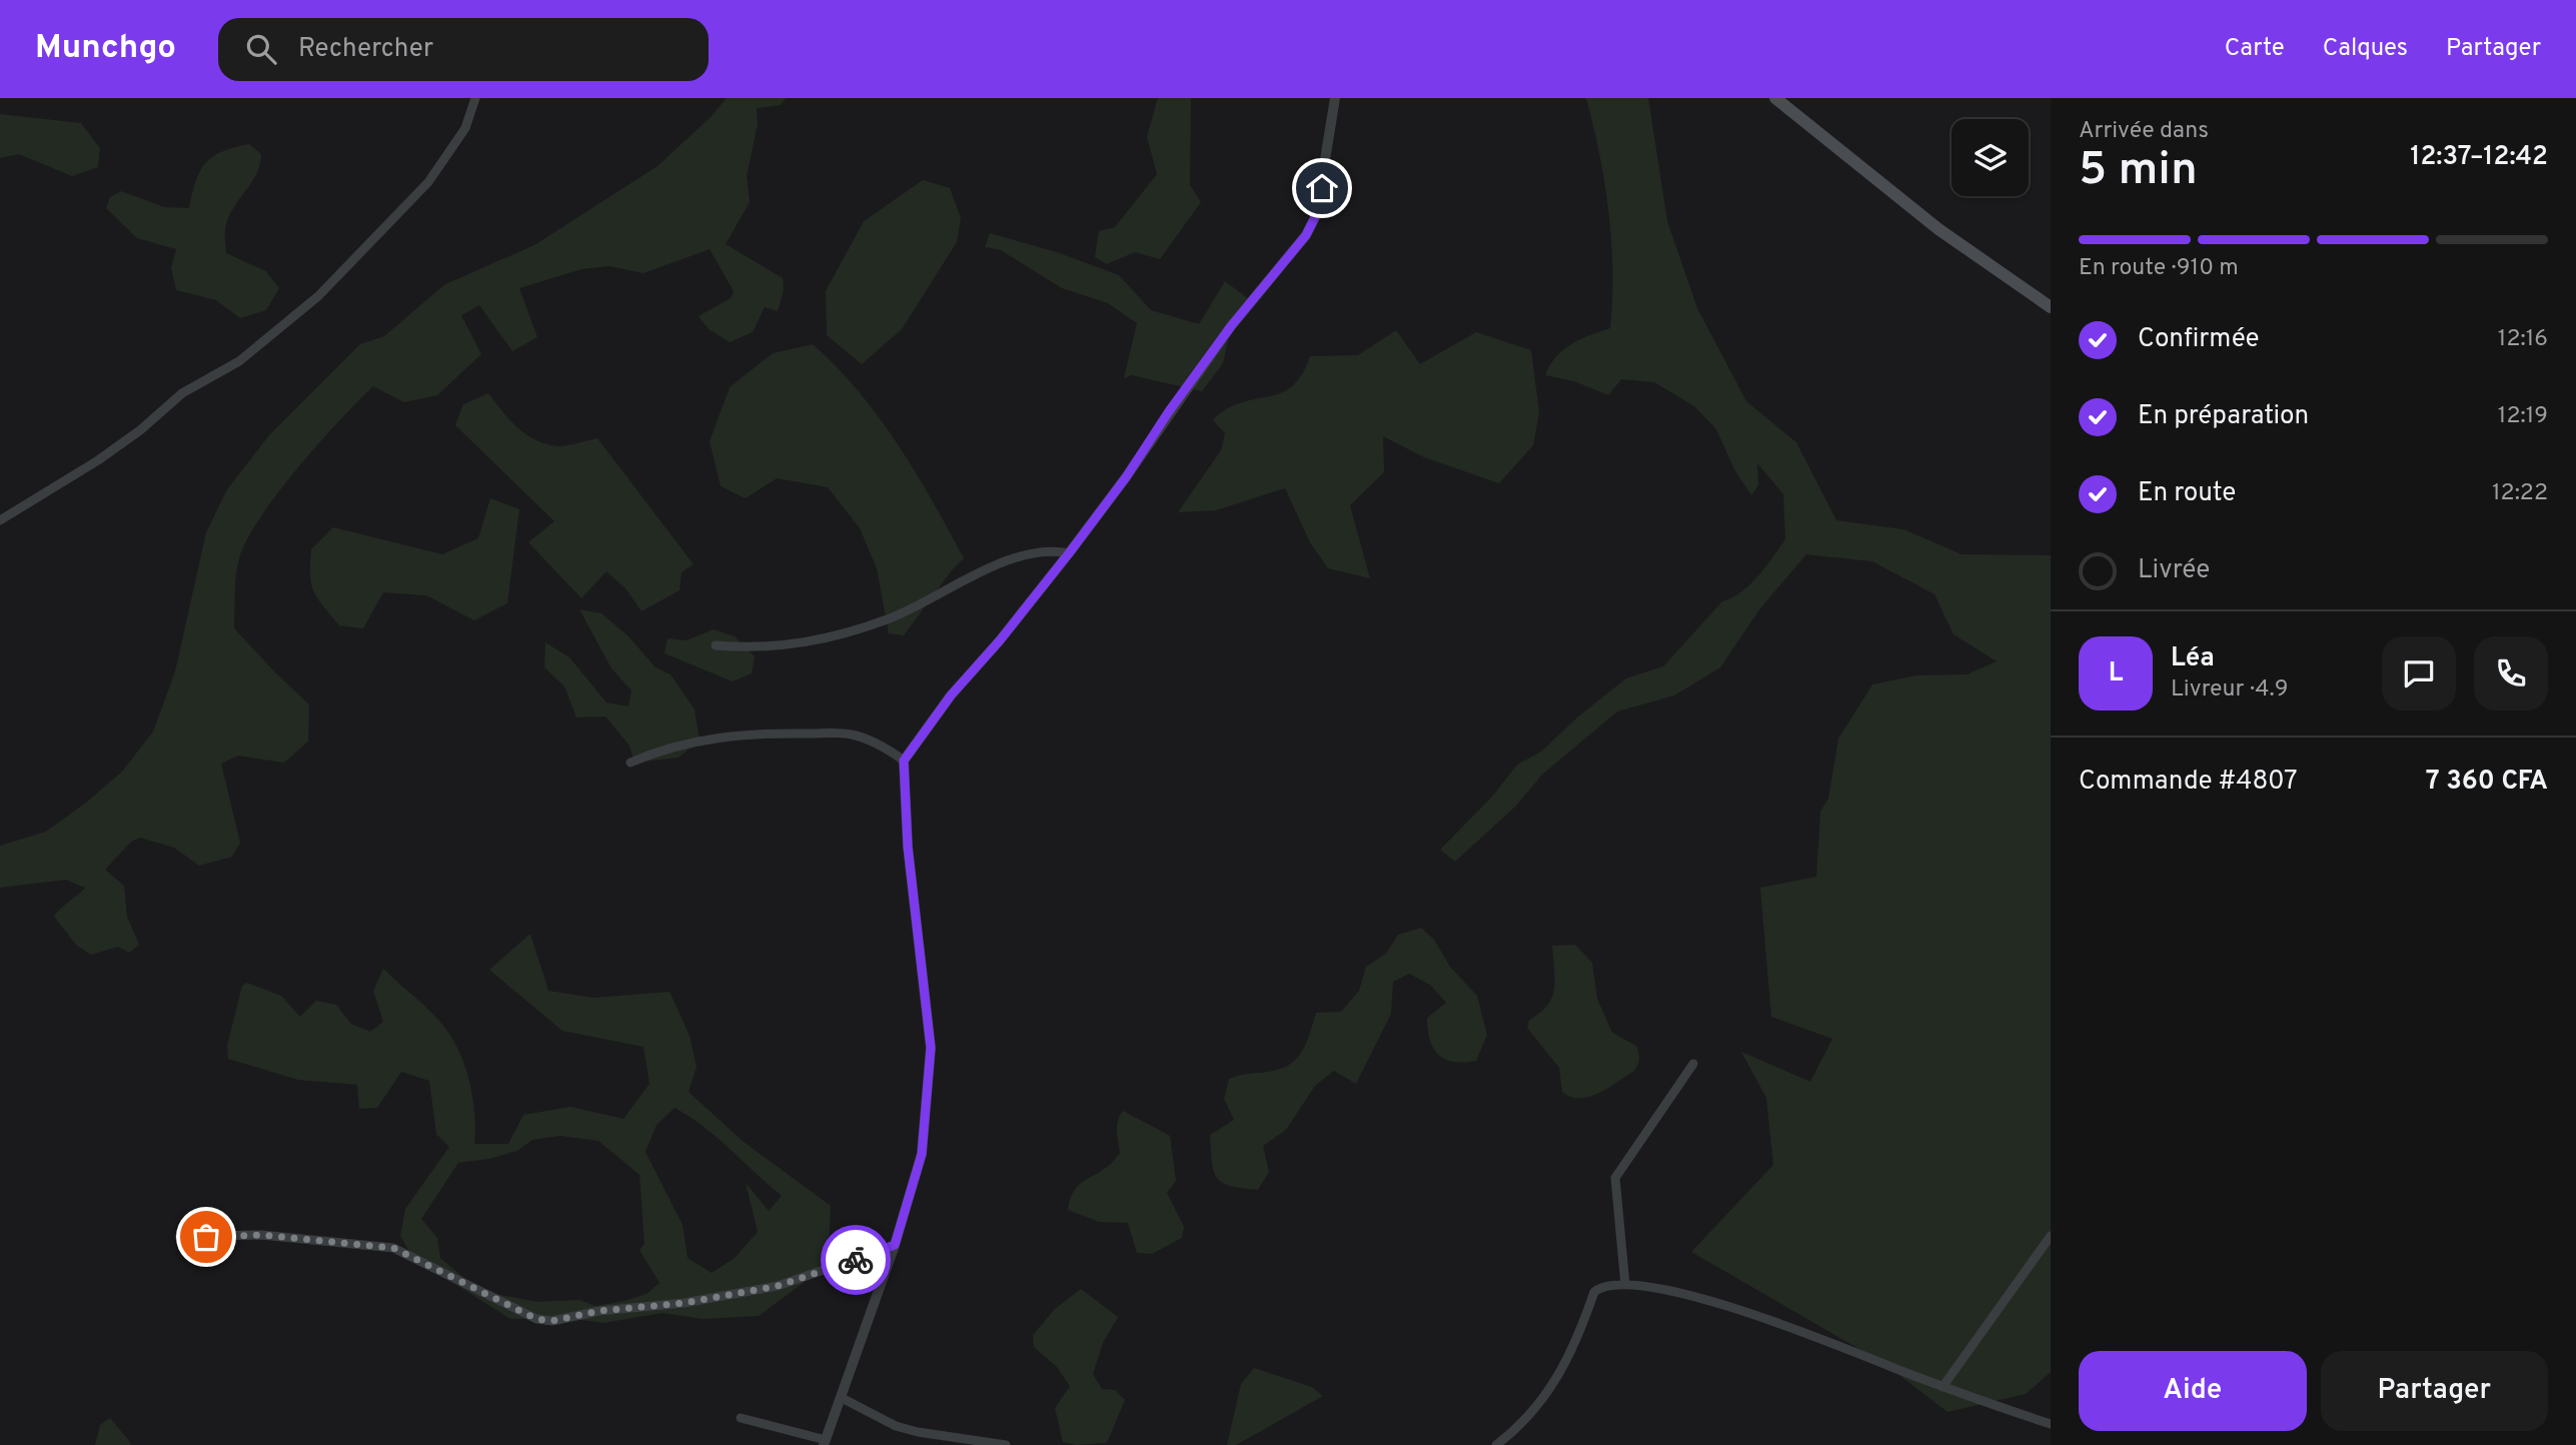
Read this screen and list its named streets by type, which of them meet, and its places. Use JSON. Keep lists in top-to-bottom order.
{
  "page": {
    "header": "Munchgo",
    "search": "Rechercher",
    "nav": ["Carte", "Calques", "Partager"],
    "heading": ["5 min", "Arrivée dans", "12:37–12:42"],
    "panel": [
      "Léa",
      "Livreur · 4.9",
      "Commande #4807",
      "7 360 CFA"
    ],
    "bar": "En route · 910 m",
    "list": [
      ["Confirmée", "12:16"],
      ["En préparation", "12:19"],
      ["En route", "12:22"],
      "Livrée"
    ],
    "round": "L",
    "buttons": ["Aide", "Partager"]
  }
}
